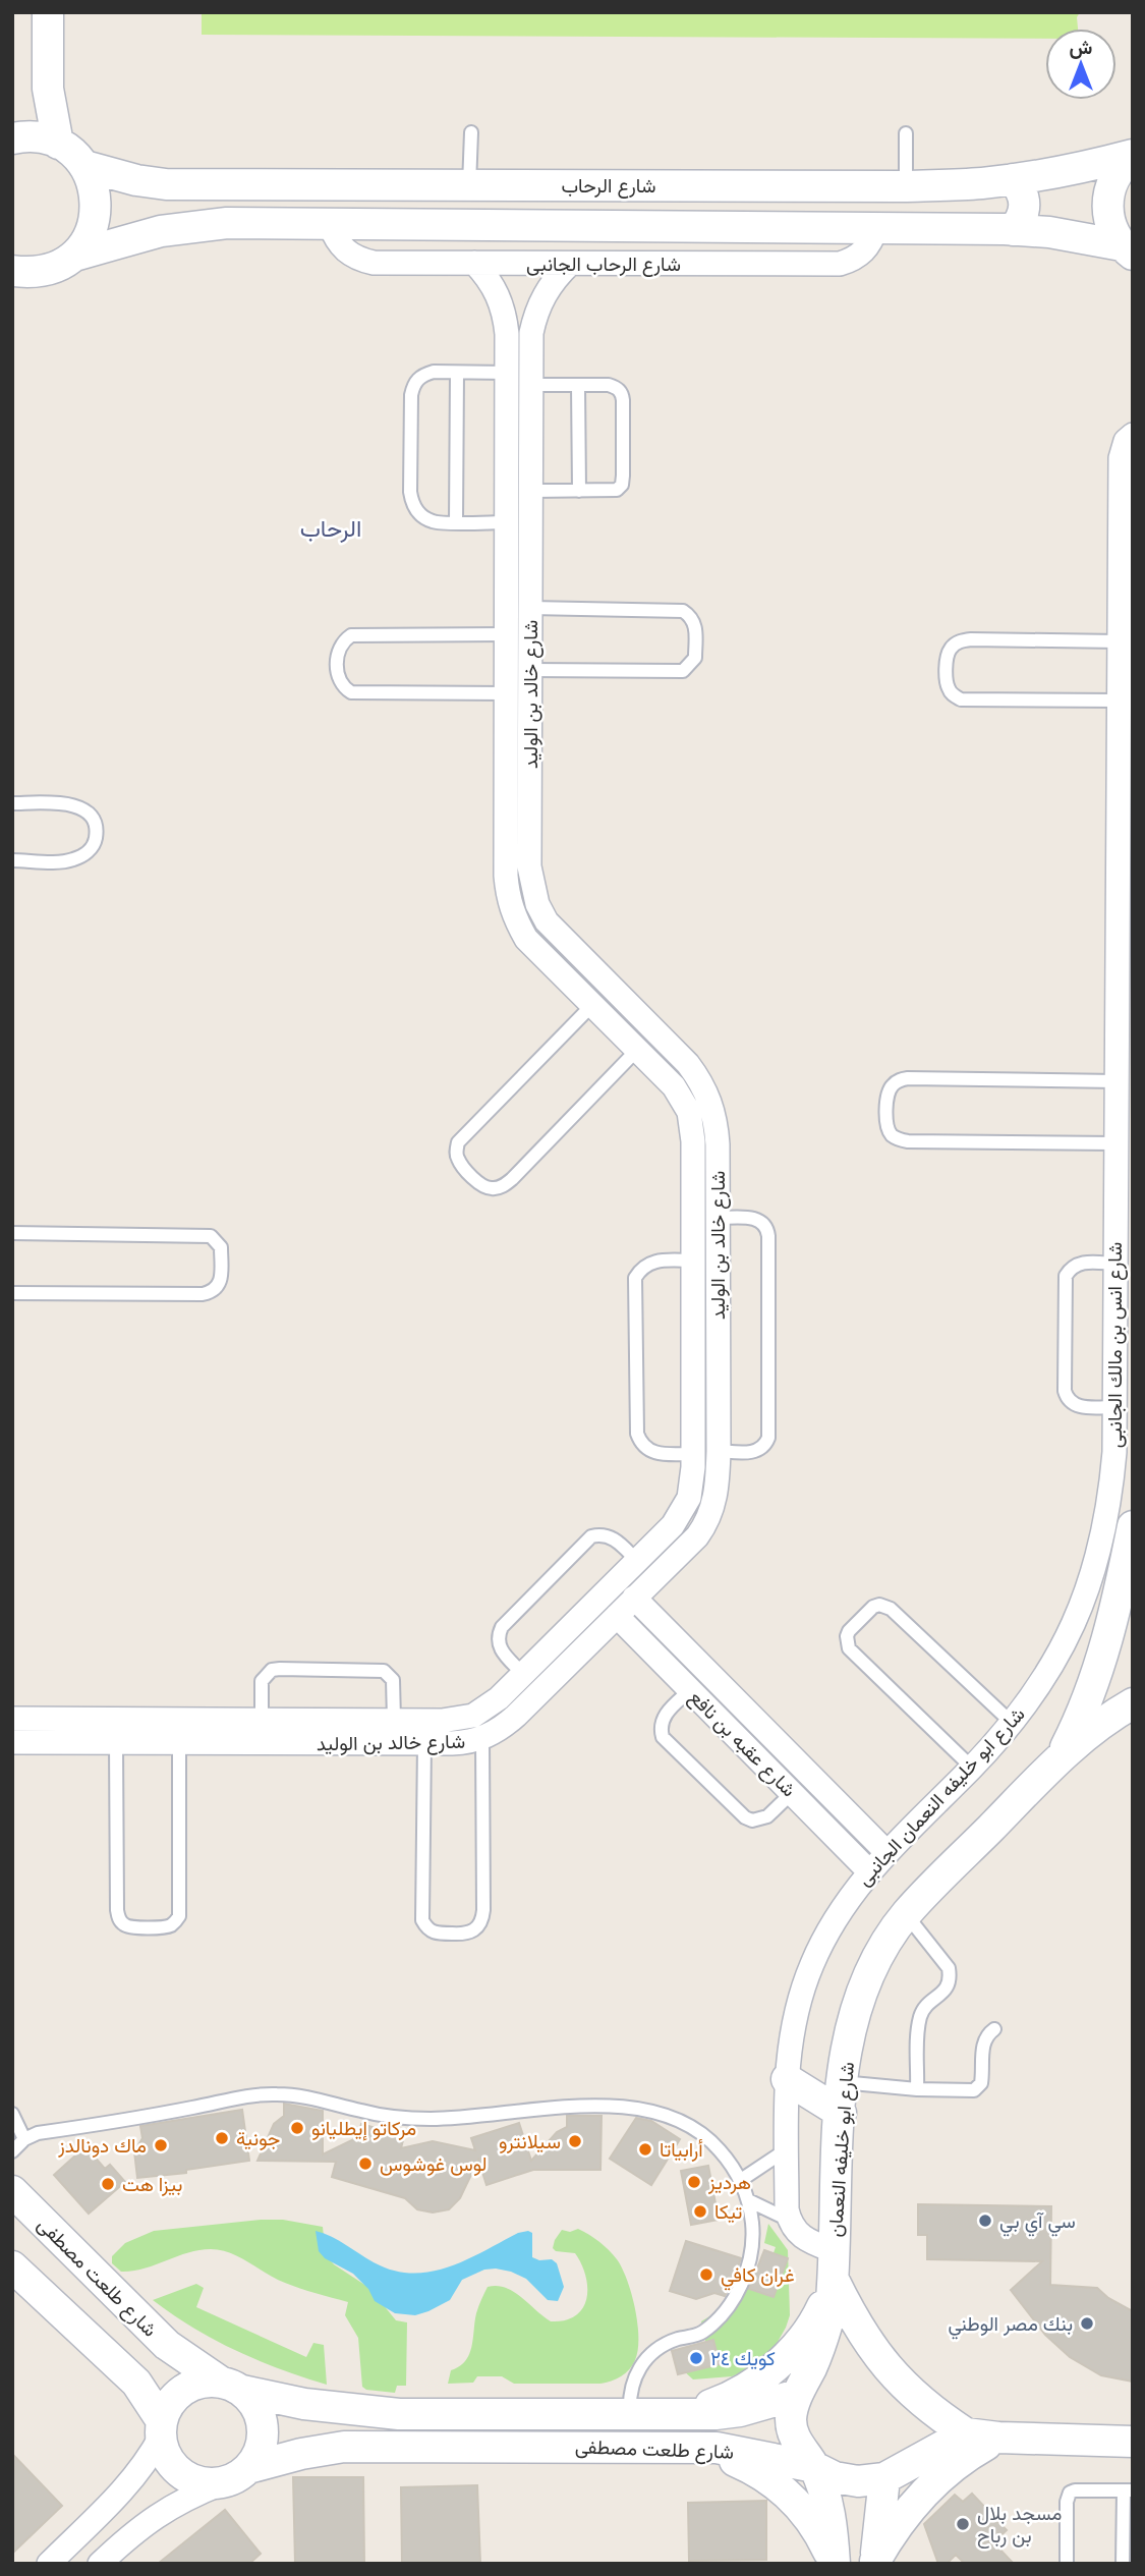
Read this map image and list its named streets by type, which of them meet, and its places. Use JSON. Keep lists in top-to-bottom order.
{
  "streets": {
    "street": [
      "شارع الرحاب",
      "شارع الرحاب الجانبى",
      "شارع خالد بن الوليد",
      "شارع انس بن مالك الجانبى",
      "شارع عقبه بن نافع",
      "شارع ابو خليفه النعمان الجانبى",
      "شارع ابو خليفه النعمان",
      "شارع طلعت مصطفى"
    ]
  },
  "crossings": [
    ["شارع الرحاب", "شارع الرحاب الجانبى"],
    ["شارع الرحاب الجانبى", "شارع خالد بن الوليد"],
    ["شارع خالد بن الوليد", "شارع عقبه بن نافع"],
    ["شارع انس بن مالك الجانبى", "شارع ابو خليفه النعمان الجانبى"],
    ["شارع عقبه بن نافع", "شارع ابو خليفه النعمان الجانبى"],
    ["شارع ابو خليفه النعمان", "شارع طلعت مصطفى"]
  ],
  "districts": ["الرحاب"],
  "places": [
    "مركاتو إيطليانو",
    "جونية",
    "سيلانترو",
    "ماك دونالدز",
    "أرابياتا",
    "لوس غوشوس",
    "هرديز",
    "بيزا هت",
    "تيكا",
    "سي آي بي",
    "غران كافي",
    "بنك مصر الوطني",
    "كويك ٢٤",
    "مسجد بلال بن رباح"
  ],
  "north": "top"
}
